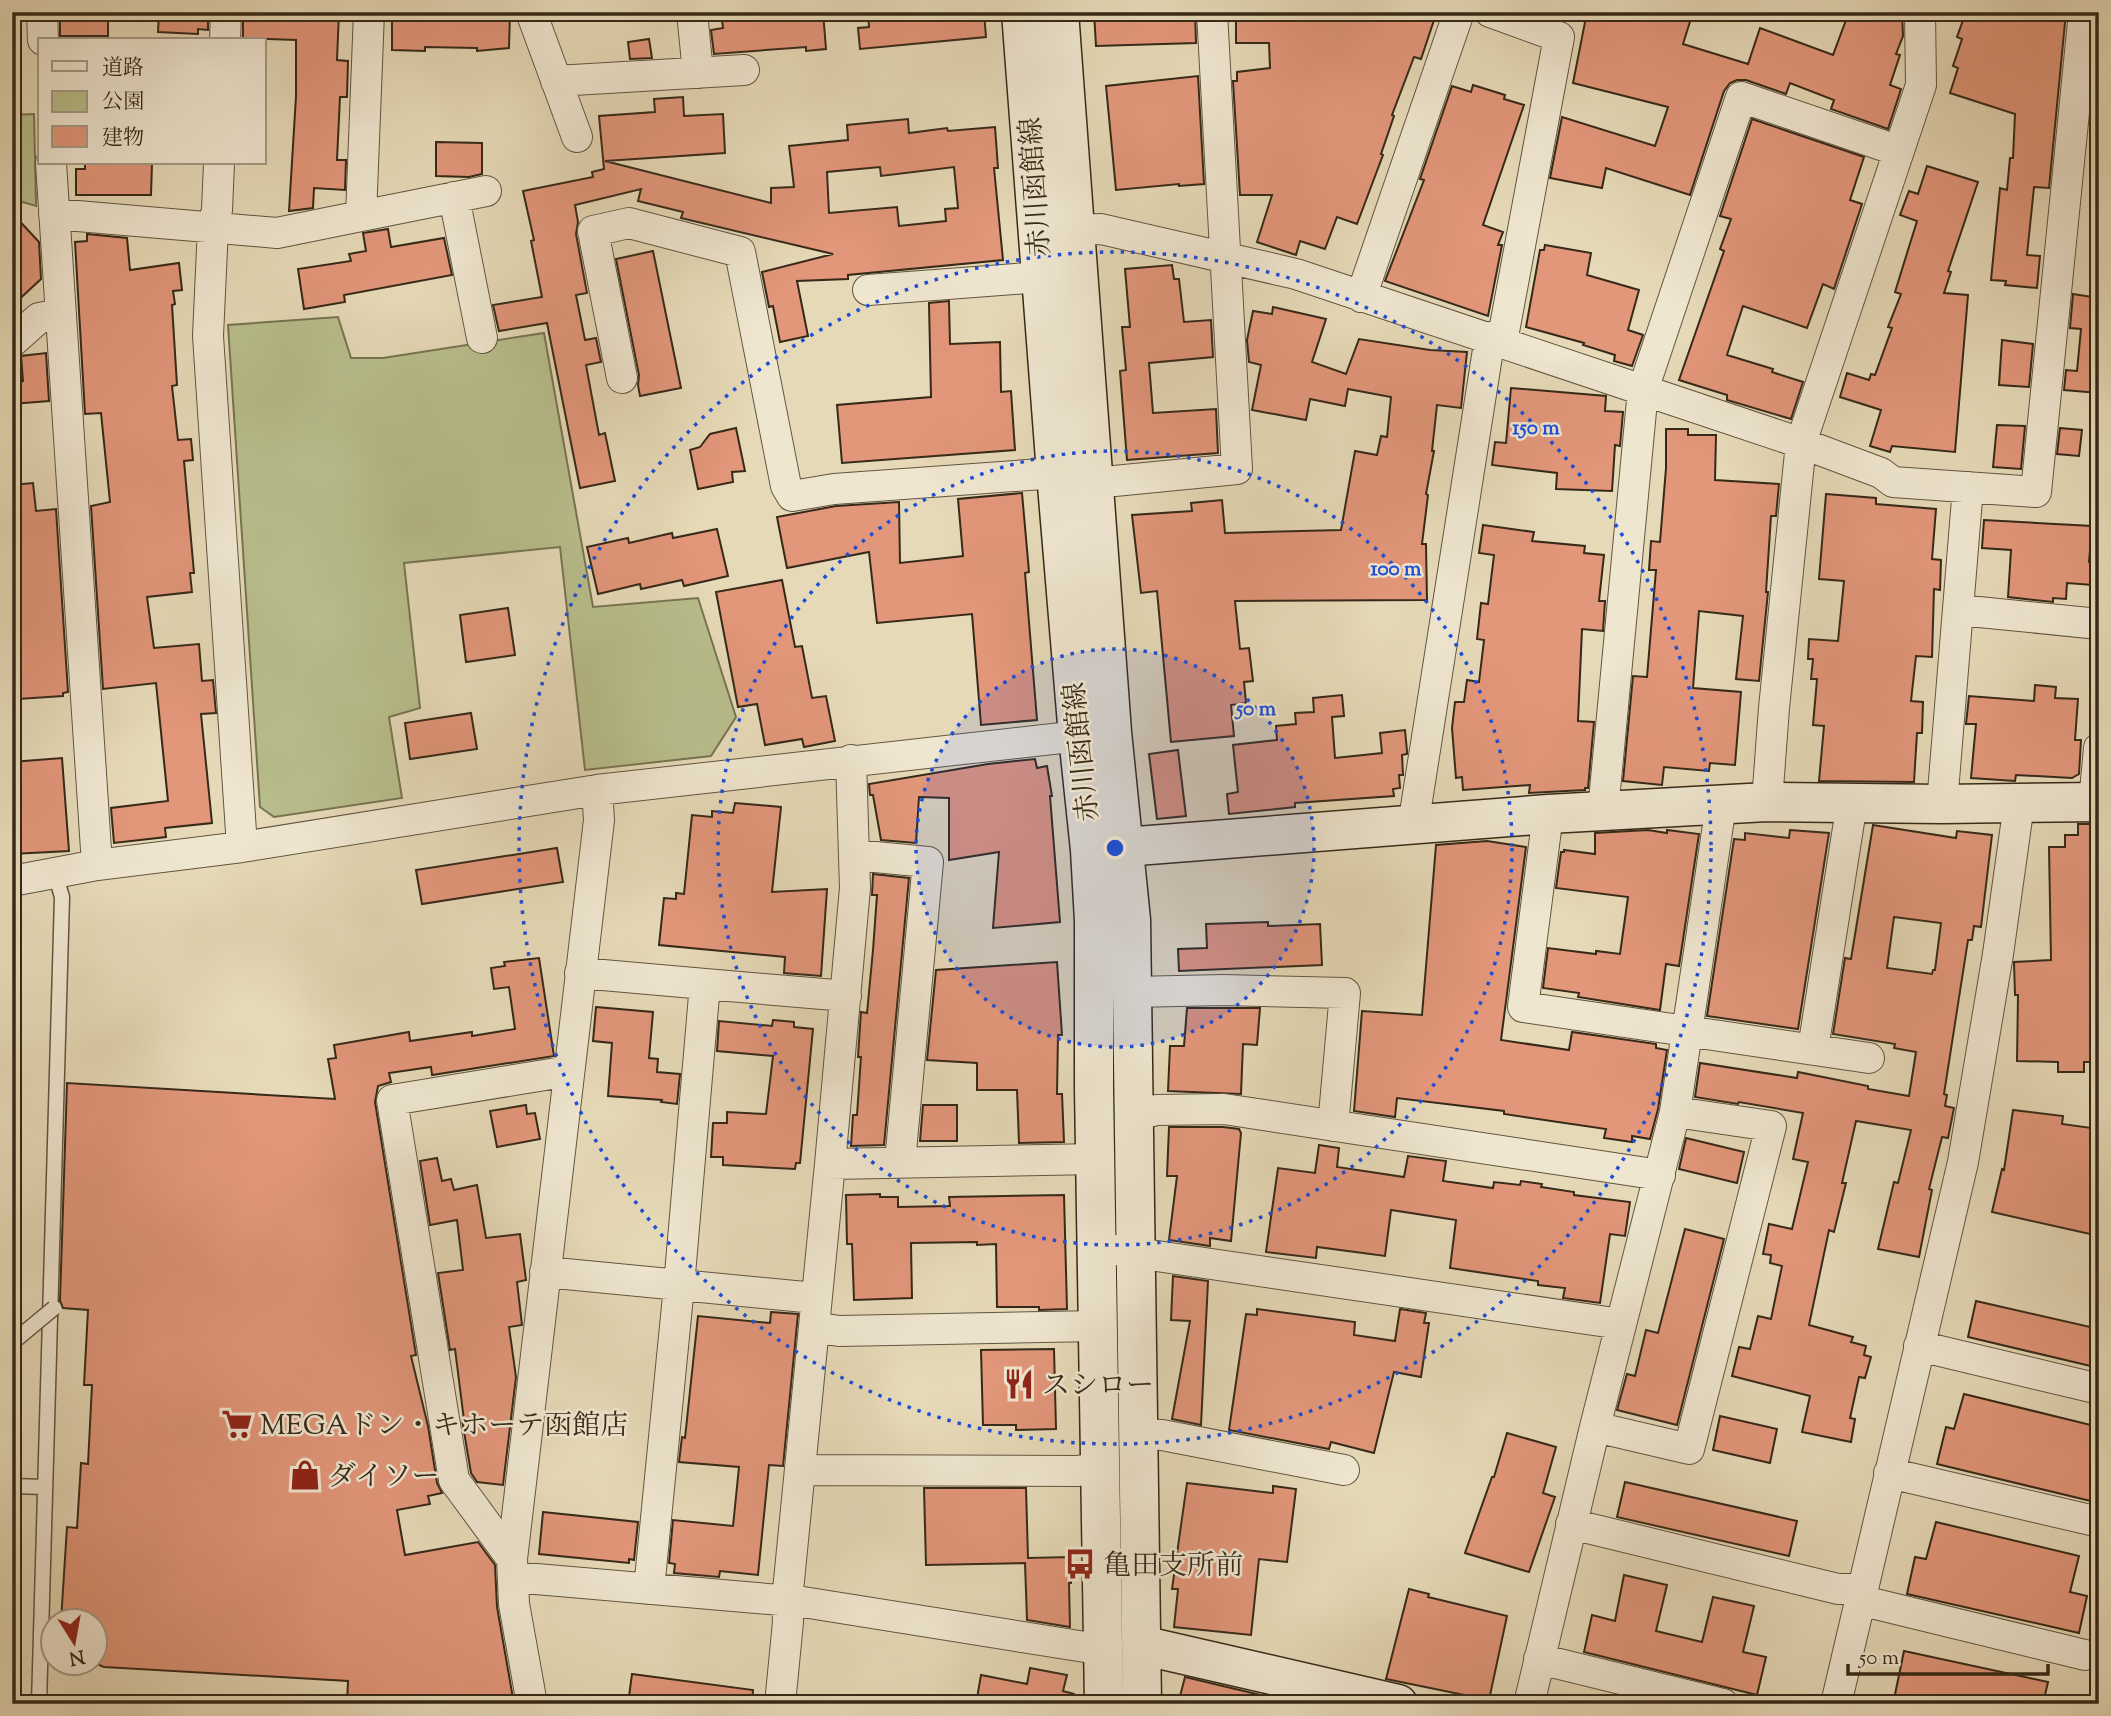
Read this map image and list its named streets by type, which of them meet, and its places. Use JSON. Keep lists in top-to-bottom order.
{
  "streets": {
    "main road": ["赤川函館線"]
  },
  "places": {
    "restaurant": ["スシロー"],
    "supermarket": ["MEGAドン・キホーテ函館店"],
    "shop": ["ダイソー"],
    "bus stop": ["亀田支所前"]
  },
  "legend": ["道路", "公園", "建物"],
  "scale_bar": "50 m",
  "north": "bottom",
  "rings": ["150 m", "100 m", "50 m"]
}
